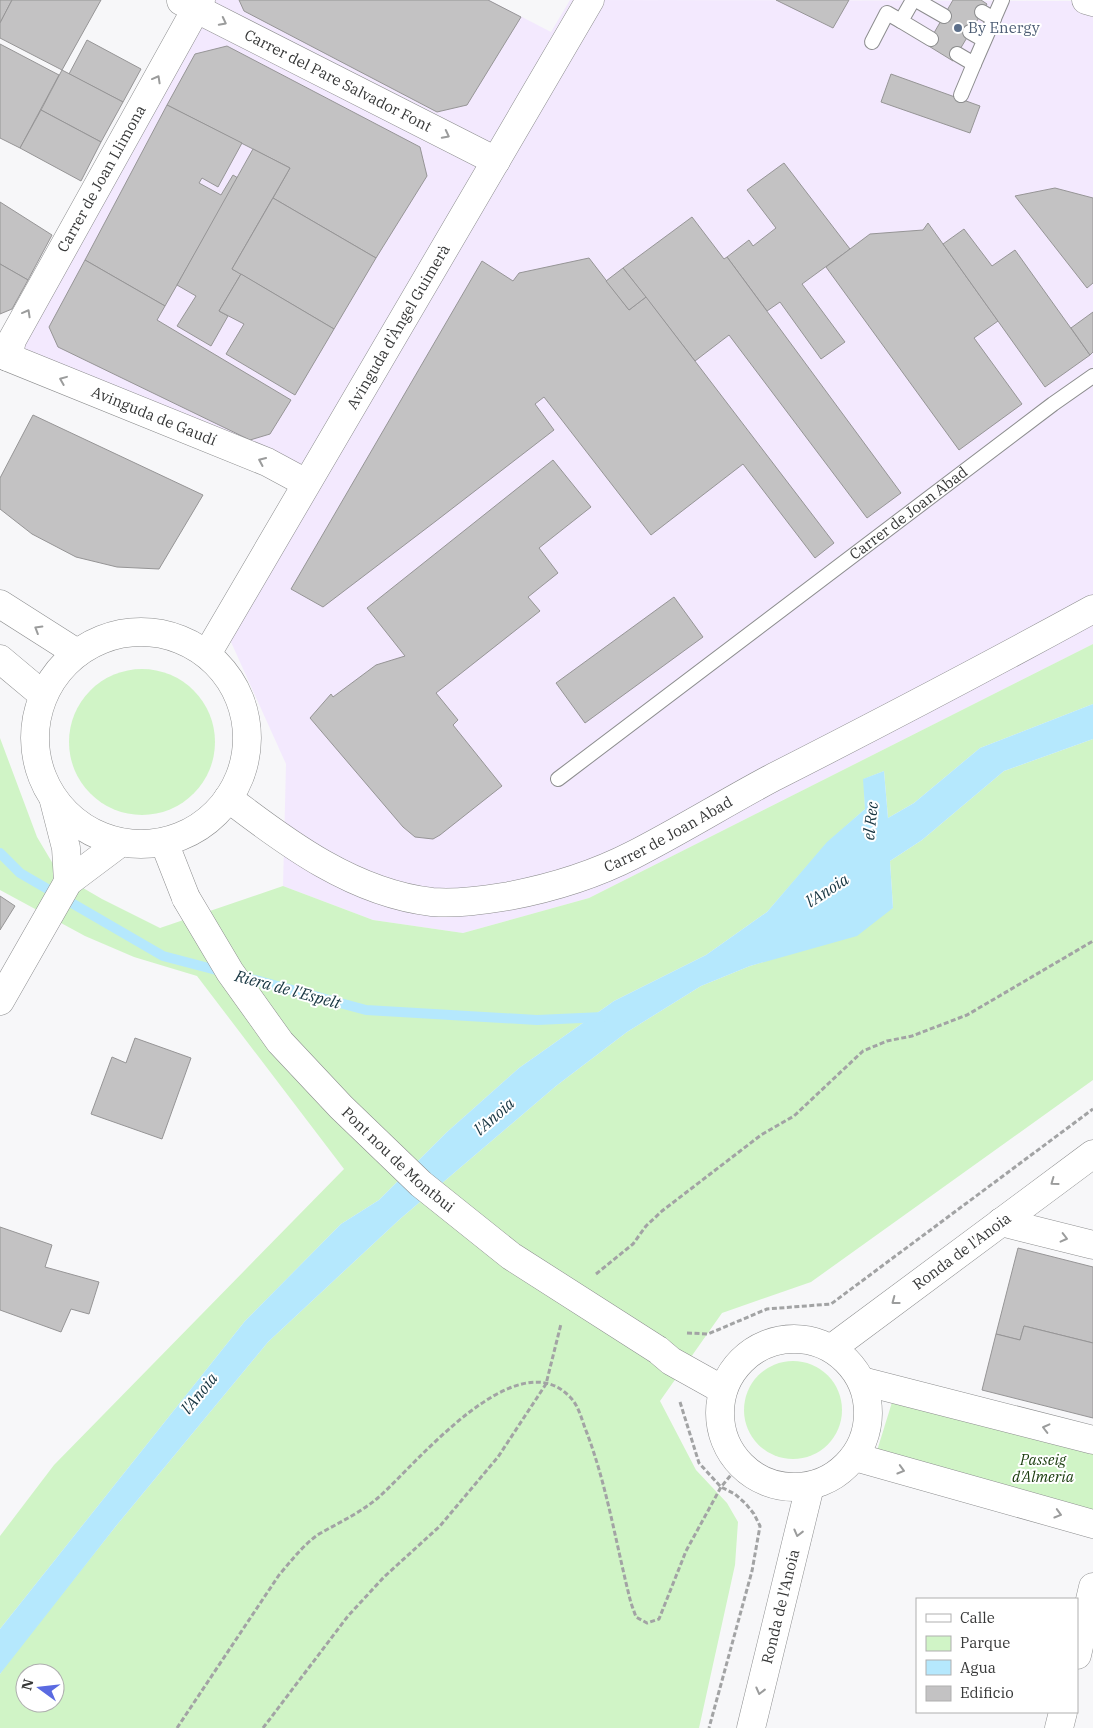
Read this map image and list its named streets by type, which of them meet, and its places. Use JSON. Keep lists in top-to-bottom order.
{
  "streets": {
    "street": [
      "Carrer del Pare Salvador Font",
      "Carrer de Joan Llimona",
      "Avinguda d'Àngel Guimerà",
      "Avinguda de Gaudí",
      "Carrer de Joan Abad",
      "Pont nou de Montbui",
      "Ronda de l'Anoia"
    ]
  },
  "crossings": [
    ["Carrer del Pare Salvador Font", "Carrer de Joan Llimona"],
    ["Carrer del Pare Salvador Font", "Avinguda d'Àngel Guimerà"],
    ["Carrer de Joan Llimona", "Avinguda de Gaudí"],
    ["Avinguda d'Àngel Guimerà", "Avinguda de Gaudí"],
    ["Pont nou de Montbui", "Ronda de l'Anoia"]
  ],
  "one_way": [
    "Carrer del Pare Salvador Font",
    "Carrer de Joan Llimona",
    "Avinguda de Gaudí",
    "Ronda de l'Anoia"
  ],
  "water": ["el Rec", "l'Anoia", "Riera de l'Espelt"],
  "parks": ["Passeig d'Almeria"],
  "places": ["By Energy"],
  "legend": [
    "Calle",
    "Parque",
    "Agua",
    "Edificio"
  ],
  "north": "left"
}
